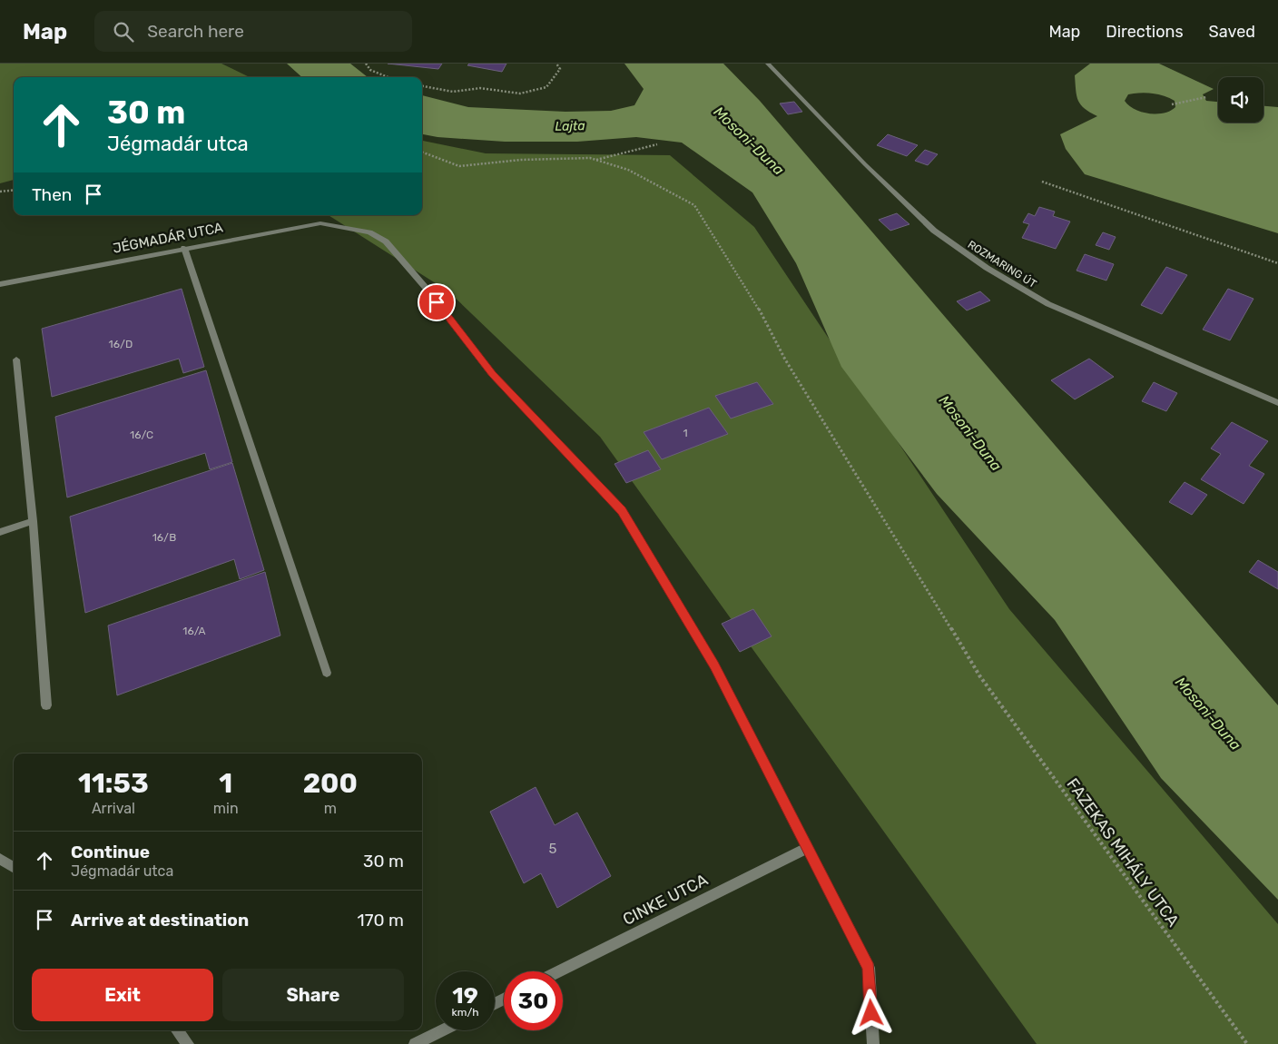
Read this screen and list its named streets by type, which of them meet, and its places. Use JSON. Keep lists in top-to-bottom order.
{
  "streets": {
    "street": ["JÉGMADÁR UTCA", "ROZMARING ÚT", "CINKE UTCA"],
    "path": ["FAZEKAS MIHÁLY UTCA"]
  },
  "crossings": [
    ["JÉGMADÁR UTCA", "CINKE UTCA"]
  ],
  "water": ["Lajta", "Mosoni-Duna"],
  "house_numbers": [
    "16/D",
    "1",
    "16/C",
    "16/B",
    "16/A",
    "5"
  ],
  "page": {
    "header": "Map",
    "search": "Search here",
    "nav": ["Map", "Directions", "Saved"],
    "turn": ["30 m", "Jégmadár utca"],
    "then": "Then",
    "eta": [
      "11:53",
      "Arrival",
      "1",
      "min",
      "200",
      "m"
    ],
    "list": [
      {
        "name": "Continue",
        "note": "Jégmadár utca",
        "value": "30 m"
      },
      {
        "name": "Arrive at destination",
        "value": "170 m"
      }
    ],
    "buttons": ["Exit", "Share"],
    "speed": "19 km/h",
    "limit": "30"
  }
}
